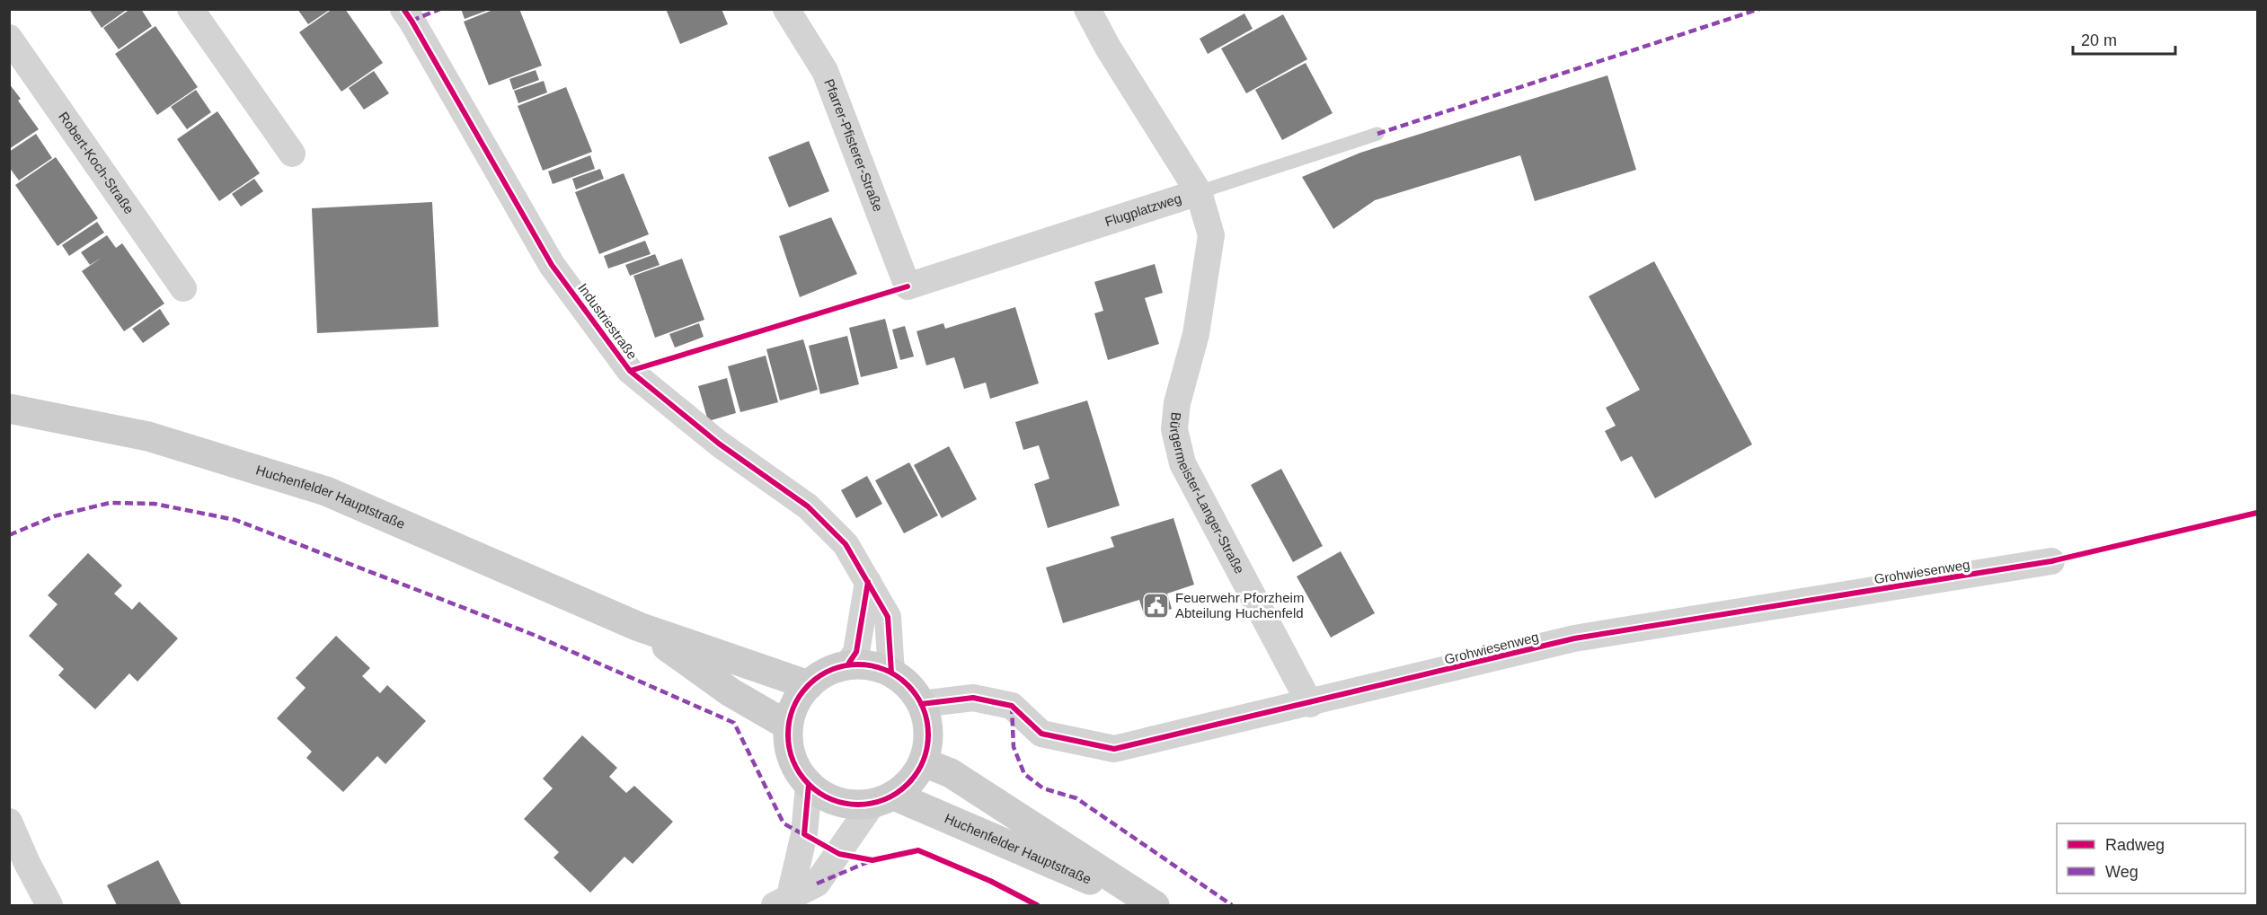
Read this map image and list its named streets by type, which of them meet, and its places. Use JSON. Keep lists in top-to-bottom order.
{
  "streets": {
    "main road": ["Huchenfelder Hauptstraße"],
    "street": [
      "Pfarrer-Pfisterer-Straße",
      "Robert-Koch-Straße",
      "Flugplatzweg",
      "Industriestraße",
      "Bürgermeister-Langer-Straße",
      "Grohwiesenweg"
    ]
  },
  "crossings": [
    ["Pfarrer-Pfisterer-Straße", "Flugplatzweg"],
    ["Flugplatzweg", "Bürgermeister-Langer-Straße"],
    ["Industriestraße", "Huchenfelder Hauptstraße"],
    ["Industriestraße", "Grohwiesenweg"],
    ["Bürgermeister-Langer-Straße", "Grohwiesenweg"],
    ["Huchenfelder Hauptstraße", "Grohwiesenweg"]
  ],
  "places": {
    "public building": ["Feuerwehr Pforzheim Abteilung Huchenfeld"]
  },
  "legend": ["Radweg", "Weg"],
  "scale_bar": "20 m"
}
